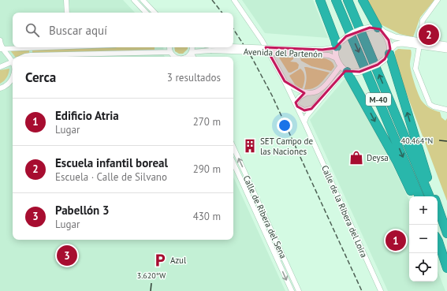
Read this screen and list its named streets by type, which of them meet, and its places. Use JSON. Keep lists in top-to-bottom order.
{
  "streets": {
    "highway": ["M-40"],
    "street": ["Avenida del Partenón", "Calle de la Ribera del Loira", "Calle de Ribera del Sena"]
  },
  "places": {
    "building": ["SET Campo de las Naciones"],
    "shop": ["Deysa"],
    "parking": ["Azul"]
  },
  "page": {
    "search": "Buscar aquí",
    "pins": ["2", "1", "3"],
    "heading": ["Cerca", "3 resultados"],
    "list": [
      {
        "mark": "1",
        "name": "Edificio Atria",
        "note": "Lugar",
        "value": "270 m"
      },
      {
        "mark": "2",
        "name": "Escuela infantil boreal",
        "note": "Escuela · Calle de Silvano",
        "value": "290 m"
      },
      {
        "mark": "3",
        "name": "Pabellón 3",
        "note": "Lugar",
        "value": "430 m"
      }
    ],
    "map_buttons": ["+", "−"]
  },
  "coordinates": ["40.464°N", "3.620°W"]
}
